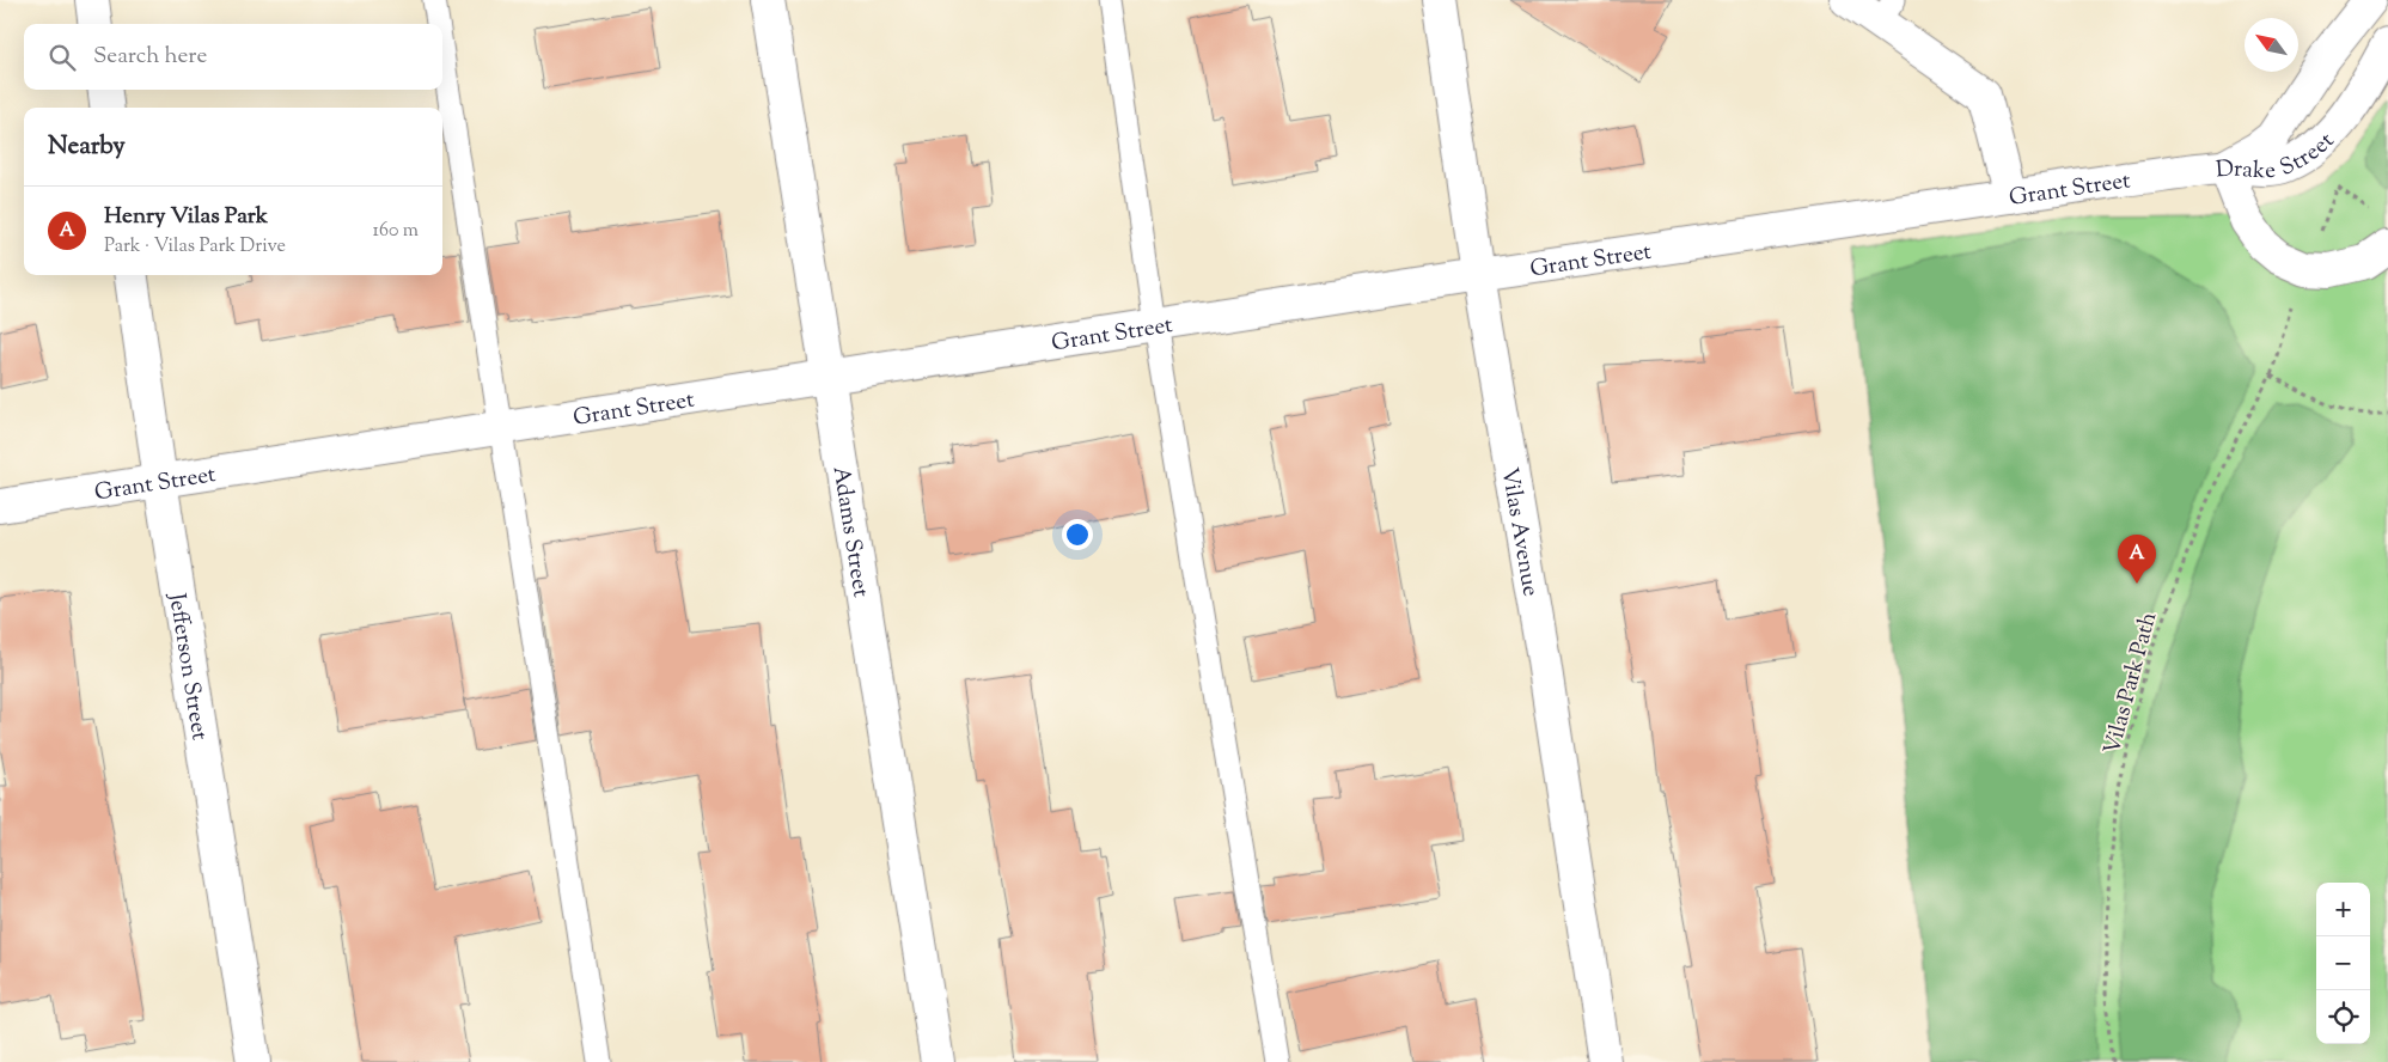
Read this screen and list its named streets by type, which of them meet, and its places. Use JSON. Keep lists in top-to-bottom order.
{
  "streets": {
    "street": [
      "Drake Street",
      "Grant Street",
      "Adams Street",
      "Vilas Avenue",
      "Jefferson Street"
    ],
    "path": ["Vilas Park Path"]
  },
  "crossings": [
    ["Drake Street", "Grant Street"],
    ["Grant Street", "Adams Street"],
    ["Grant Street", "Vilas Avenue"],
    ["Grant Street", "Jefferson Street"]
  ],
  "north": "top left",
  "page": {
    "search": "Search here",
    "heading": "Nearby",
    "list": [
      {
        "mark": "A",
        "name": "Henry Vilas Park",
        "note": "Park · Vilas Park Drive",
        "value": "160 m"
      }
    ],
    "pins": "A",
    "map_buttons": ["+", "−"]
  }
}
